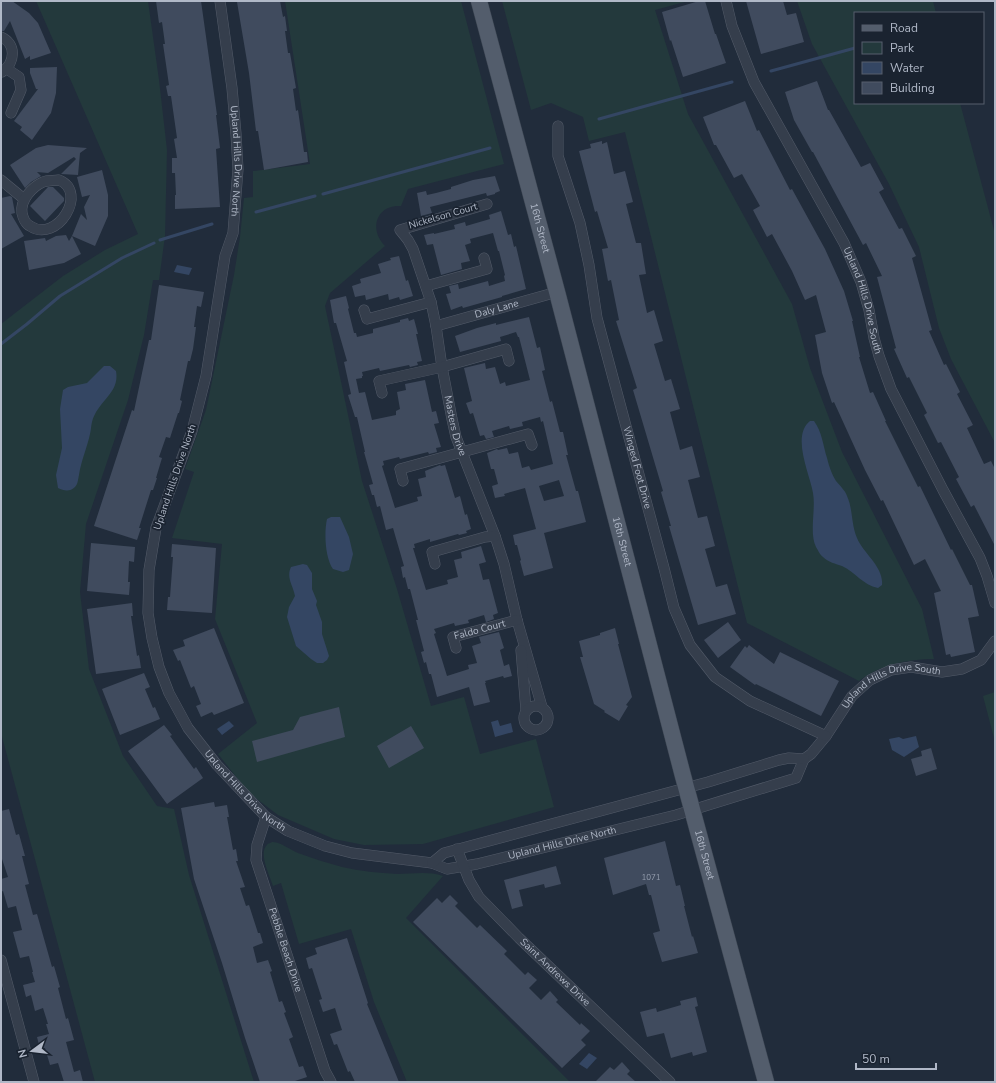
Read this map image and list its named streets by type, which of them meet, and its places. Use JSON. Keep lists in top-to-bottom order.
{
  "streets": {
    "main road": ["16th Street"],
    "street": [
      "Upland Hills Drive North",
      "Nickelson Court",
      "Upland Hills Drive South",
      "Daly Lane",
      "Masters Drive",
      "Winged Foot Drive",
      "Faldo Court",
      "Pebble Beach Drive",
      "Saint Andrews Drive"
    ]
  },
  "crossings": [
    ["Upland Hills Drive North", "16th Street"],
    ["Upland Hills Drive North", "Upland Hills Drive South"],
    ["Upland Hills Drive North", "Pebble Beach Drive"],
    ["Upland Hills Drive North", "Saint Andrews Drive"],
    ["Nickelson Court", "Masters Drive"],
    ["16th Street", "Upland Hills Drive South"],
    ["16th Street", "Daly Lane"],
    ["Upland Hills Drive South", "Winged Foot Drive"],
    ["Daly Lane", "Masters Drive"],
    ["Masters Drive", "Faldo Court"]
  ],
  "house_numbers": ["1071"],
  "legend": [
    "Road",
    "Park",
    "Water",
    "Building"
  ],
  "scale_bar": "50 m",
  "north": "left"
}
